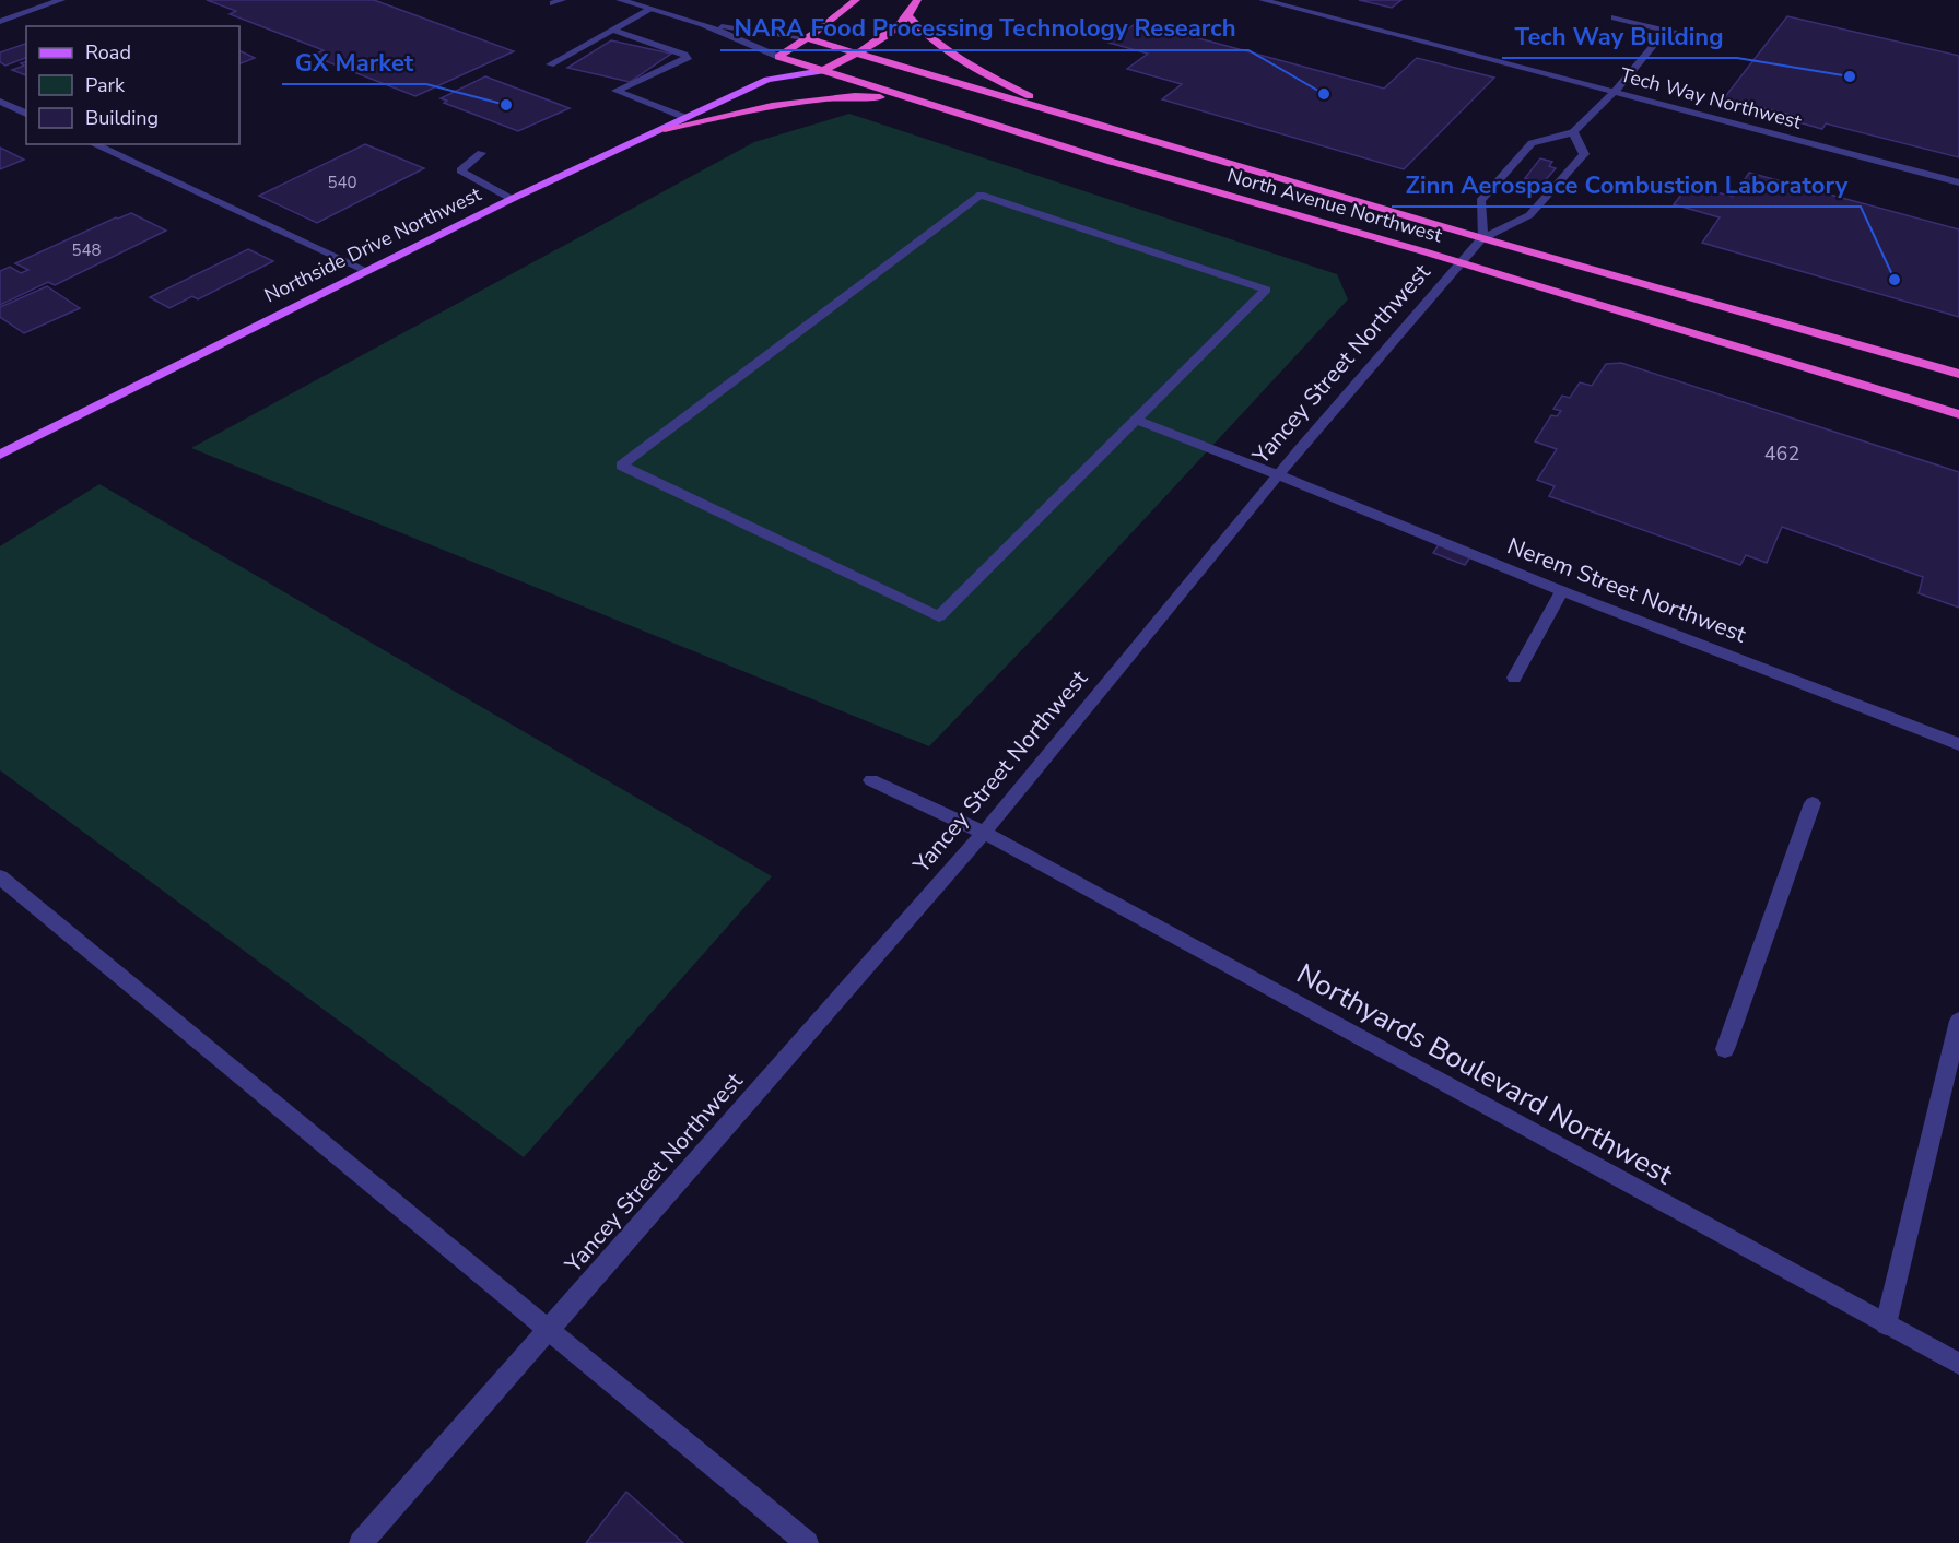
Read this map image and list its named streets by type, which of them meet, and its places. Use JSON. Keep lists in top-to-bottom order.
{
  "streets": {
    "highway": ["North Avenue Northwest", "Northside Drive Northwest"],
    "street": [
      "Tech Way Northwest",
      "Yancey Street Northwest",
      "Nerem Street Northwest",
      "Northyards Boulevard Northwest"
    ]
  },
  "crossings": [
    ["North Avenue Northwest", "Northside Drive Northwest"],
    ["North Avenue Northwest", "Yancey Street Northwest"],
    ["Yancey Street Northwest", "Nerem Street Northwest"],
    ["Yancey Street Northwest", "Northyards Boulevard Northwest"]
  ],
  "places": [
    "Tech Way Building",
    "NARA Food Processing Technology Research",
    "GX Market",
    "Zinn Aerospace Combustion Laboratory"
  ],
  "house_numbers": ["540", "548", "462"],
  "legend": ["Road", "Park", "Building"]
}
